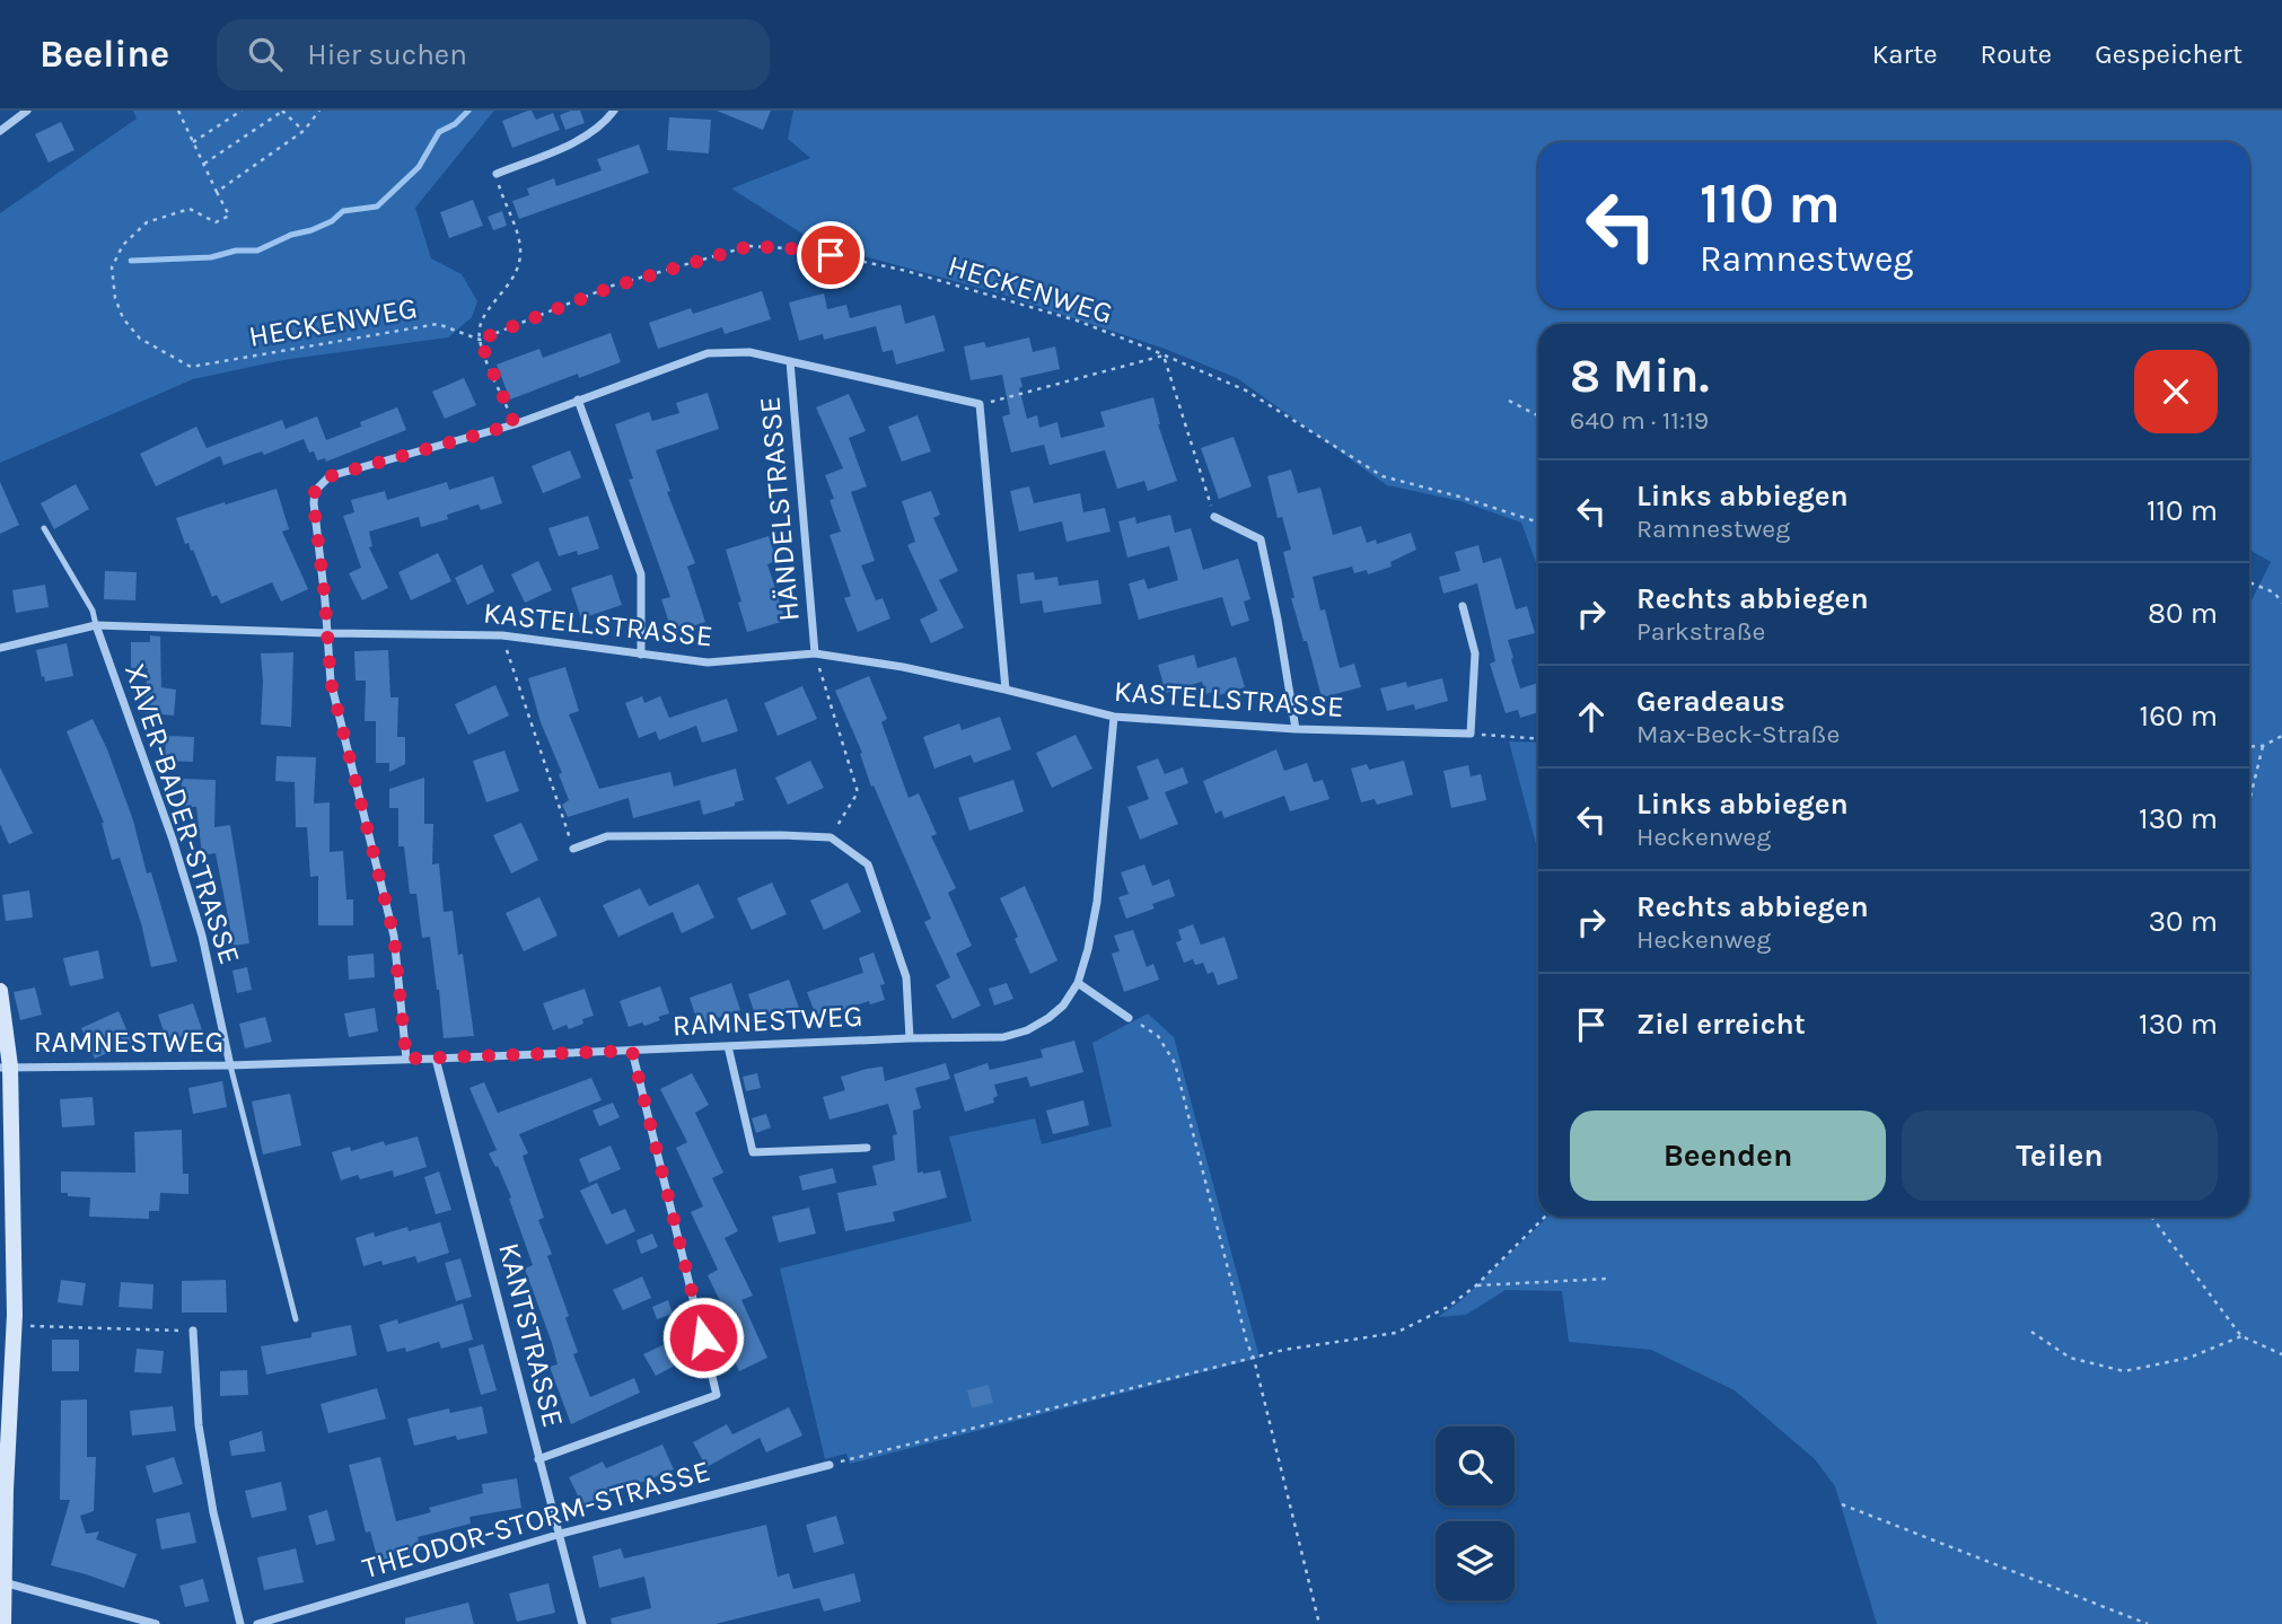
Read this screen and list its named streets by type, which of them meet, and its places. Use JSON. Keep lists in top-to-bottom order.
{
  "streets": {
    "street": [
      "HÄNDELSTRASSE",
      "KASTELLSTRASSE",
      "XAVER-BADER-STRASSE",
      "RAMNESTWEG",
      "KANTSTRASSE",
      "THEODOR-STORM-STRASSE"
    ],
    "path": ["HECKENWEG"]
  },
  "crossings": [
    ["HÄNDELSTRASSE", "KASTELLSTRASSE"],
    ["KASTELLSTRASSE", "XAVER-BADER-STRASSE"],
    ["KASTELLSTRASSE", "RAMNESTWEG"],
    ["XAVER-BADER-STRASSE", "RAMNESTWEG"],
    ["RAMNESTWEG", "KANTSTRASSE"],
    ["KANTSTRASSE", "THEODOR-STORM-STRASSE"]
  ],
  "page": {
    "header": "Beeline",
    "search": "Hier suchen",
    "nav": ["Karte", "Route", "Gespeichert"],
    "turn": ["110 m", "Ramnestweg"],
    "heading": ["8 Min.", "640 m · 11:19"],
    "list": [
      {
        "name": "Links abbiegen",
        "note": "Ramnestweg",
        "value": "110 m"
      },
      {
        "name": "Rechts abbiegen",
        "note": "Parkstraße",
        "value": "80 m"
      },
      {
        "name": "Geradeaus",
        "note": "Max-Beck-Straße",
        "value": "160 m"
      },
      {
        "name": "Links abbiegen",
        "note": "Heckenweg",
        "value": "130 m"
      },
      {
        "name": "Rechts abbiegen",
        "note": "Heckenweg",
        "value": "30 m"
      },
      {
        "name": "Ziel erreicht",
        "value": "130 m"
      }
    ],
    "buttons": ["Beenden", "Teilen"]
  }
}
